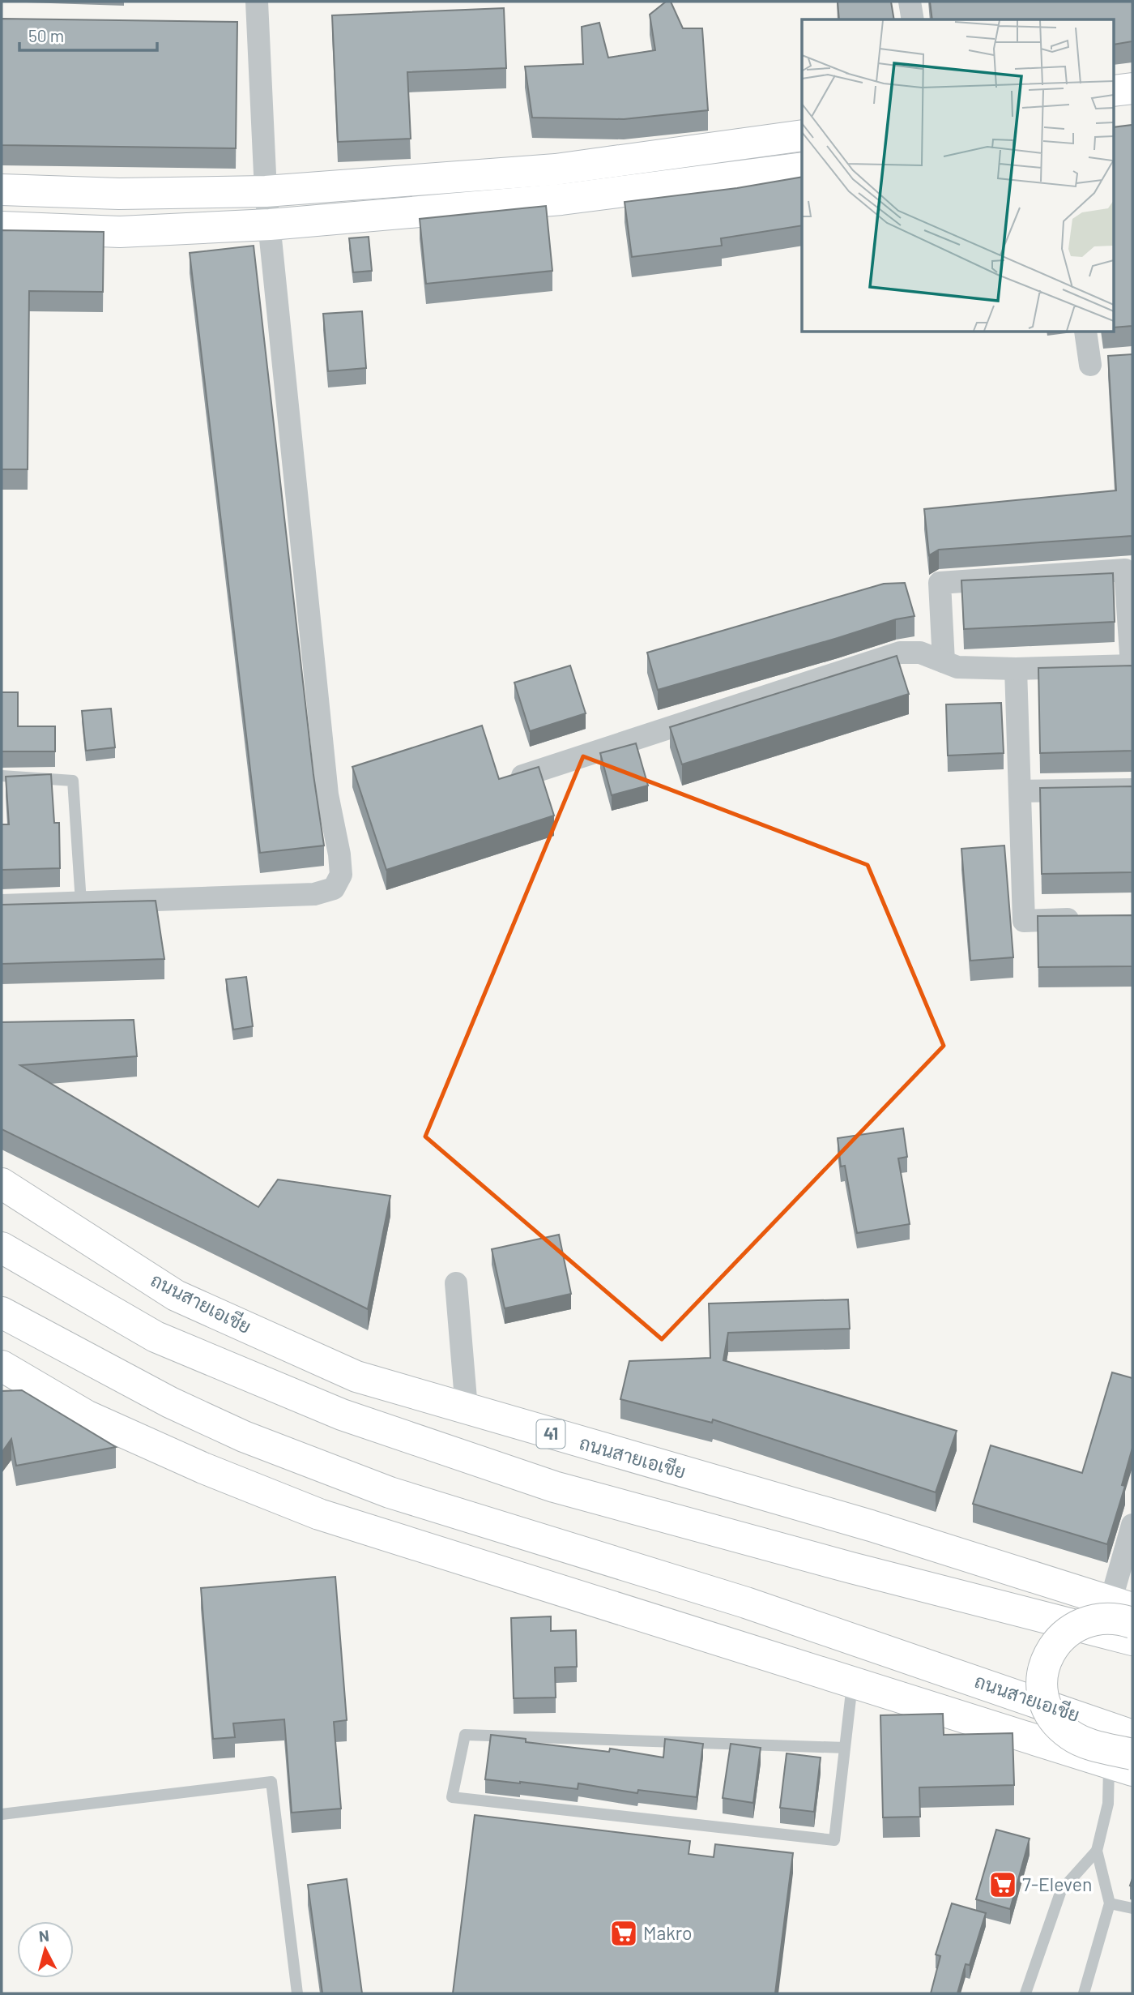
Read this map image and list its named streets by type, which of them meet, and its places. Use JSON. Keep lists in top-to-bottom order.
{
  "streets": {
    "main road": ["ถนนสายเอเชีย", "41"]
  },
  "places": {
    "supermarket": ["7-Eleven", "Makro"]
  },
  "scale_bar": "50 m",
  "north": "top"
}
